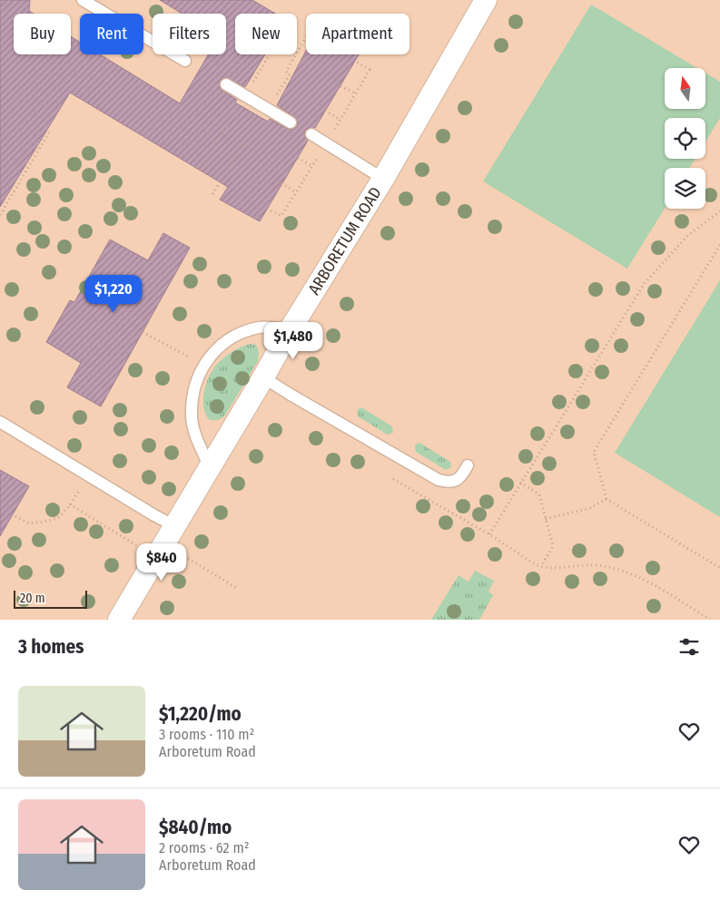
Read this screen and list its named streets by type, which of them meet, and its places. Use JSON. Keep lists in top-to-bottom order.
{
  "streets": {
    "street": ["ARBORETUM ROAD"]
  },
  "scale_bar": "20 m",
  "north": "top",
  "page": {
    "chip": [
      "Buy",
      "Rent",
      "Filters",
      "New",
      "Apartment"
    ],
    "price": ["$1,220", "$1,480", "$840"],
    "scale": "20 m",
    "heading": "3 homes",
    "list": [
      {
        "name": "$1,220/mo",
        "note": "3 rooms · 110 m² · Arboretum Road"
      },
      {
        "name": "$840/mo",
        "note": "2 rooms · 62 m² · Arboretum Road"
      }
    ]
  }
}
